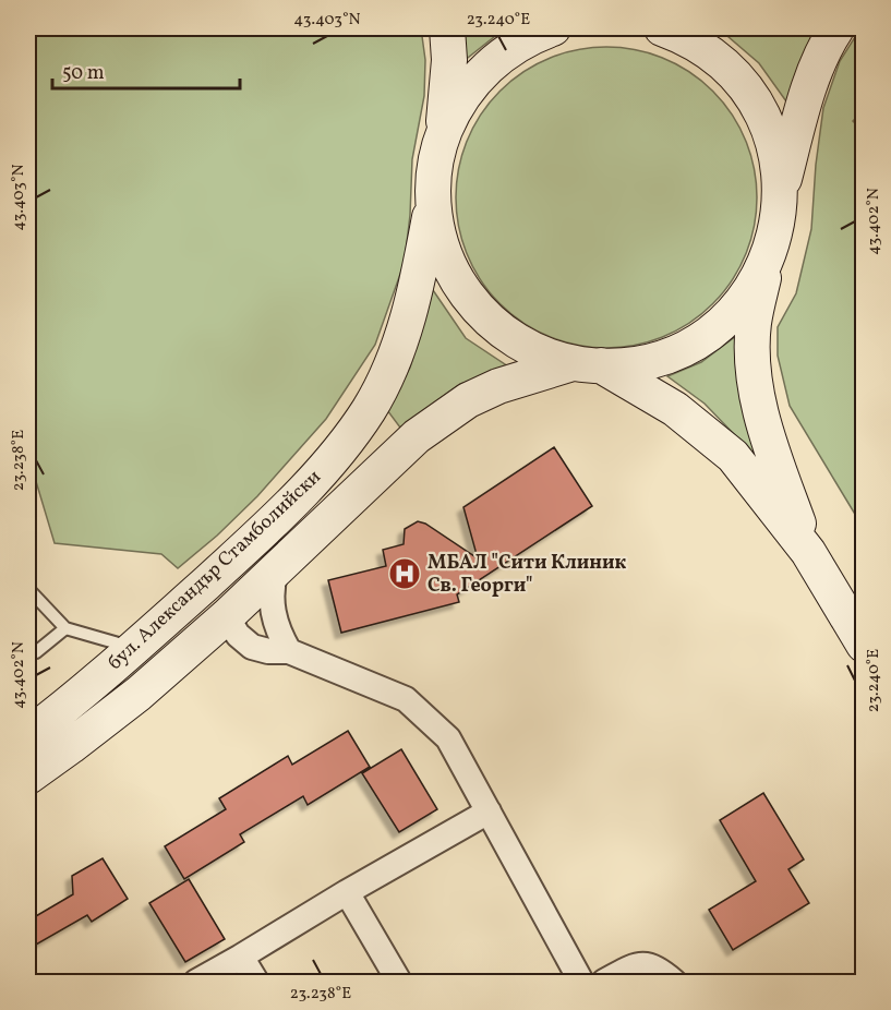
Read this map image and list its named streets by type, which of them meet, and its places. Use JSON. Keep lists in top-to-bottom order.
{
  "streets": {
    "main road": ["бул. Александър Стамболийски"]
  },
  "places": {
    "hospital": ["МБАЛ \"Сити Клиник Св. Георги\""]
  },
  "scale_bar": "50 m",
  "coordinates": [
    "43.403°N",
    "23.240°E",
    "43.402°N",
    "23.238°E"
  ]
}
